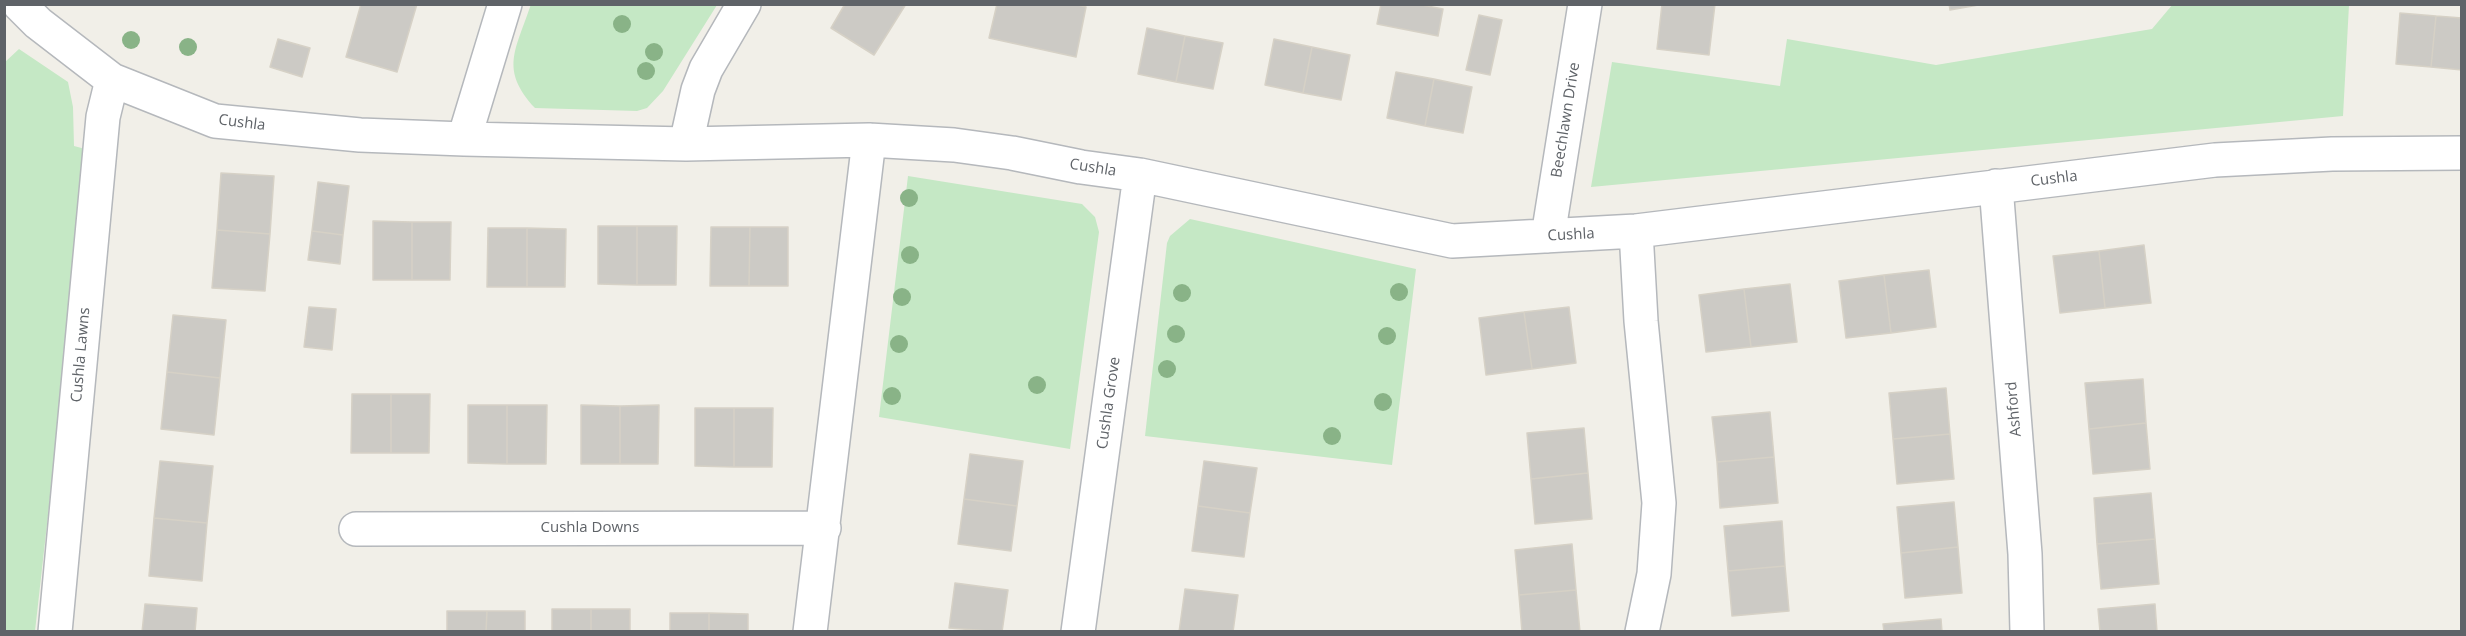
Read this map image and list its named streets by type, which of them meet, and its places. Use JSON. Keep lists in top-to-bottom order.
{
  "streets": {
    "street": [
      "Beechlawn Drive",
      "Cushla",
      "Cushla Lawns",
      "Cushla Grove",
      "Ashford",
      "Cushla Downs"
    ]
  },
  "crossings": [
    ["Beechlawn Drive", "Cushla"],
    ["Cushla", "Cushla Lawns"],
    ["Cushla", "Cushla Grove"],
    ["Cushla", "Ashford"]
  ]
}
